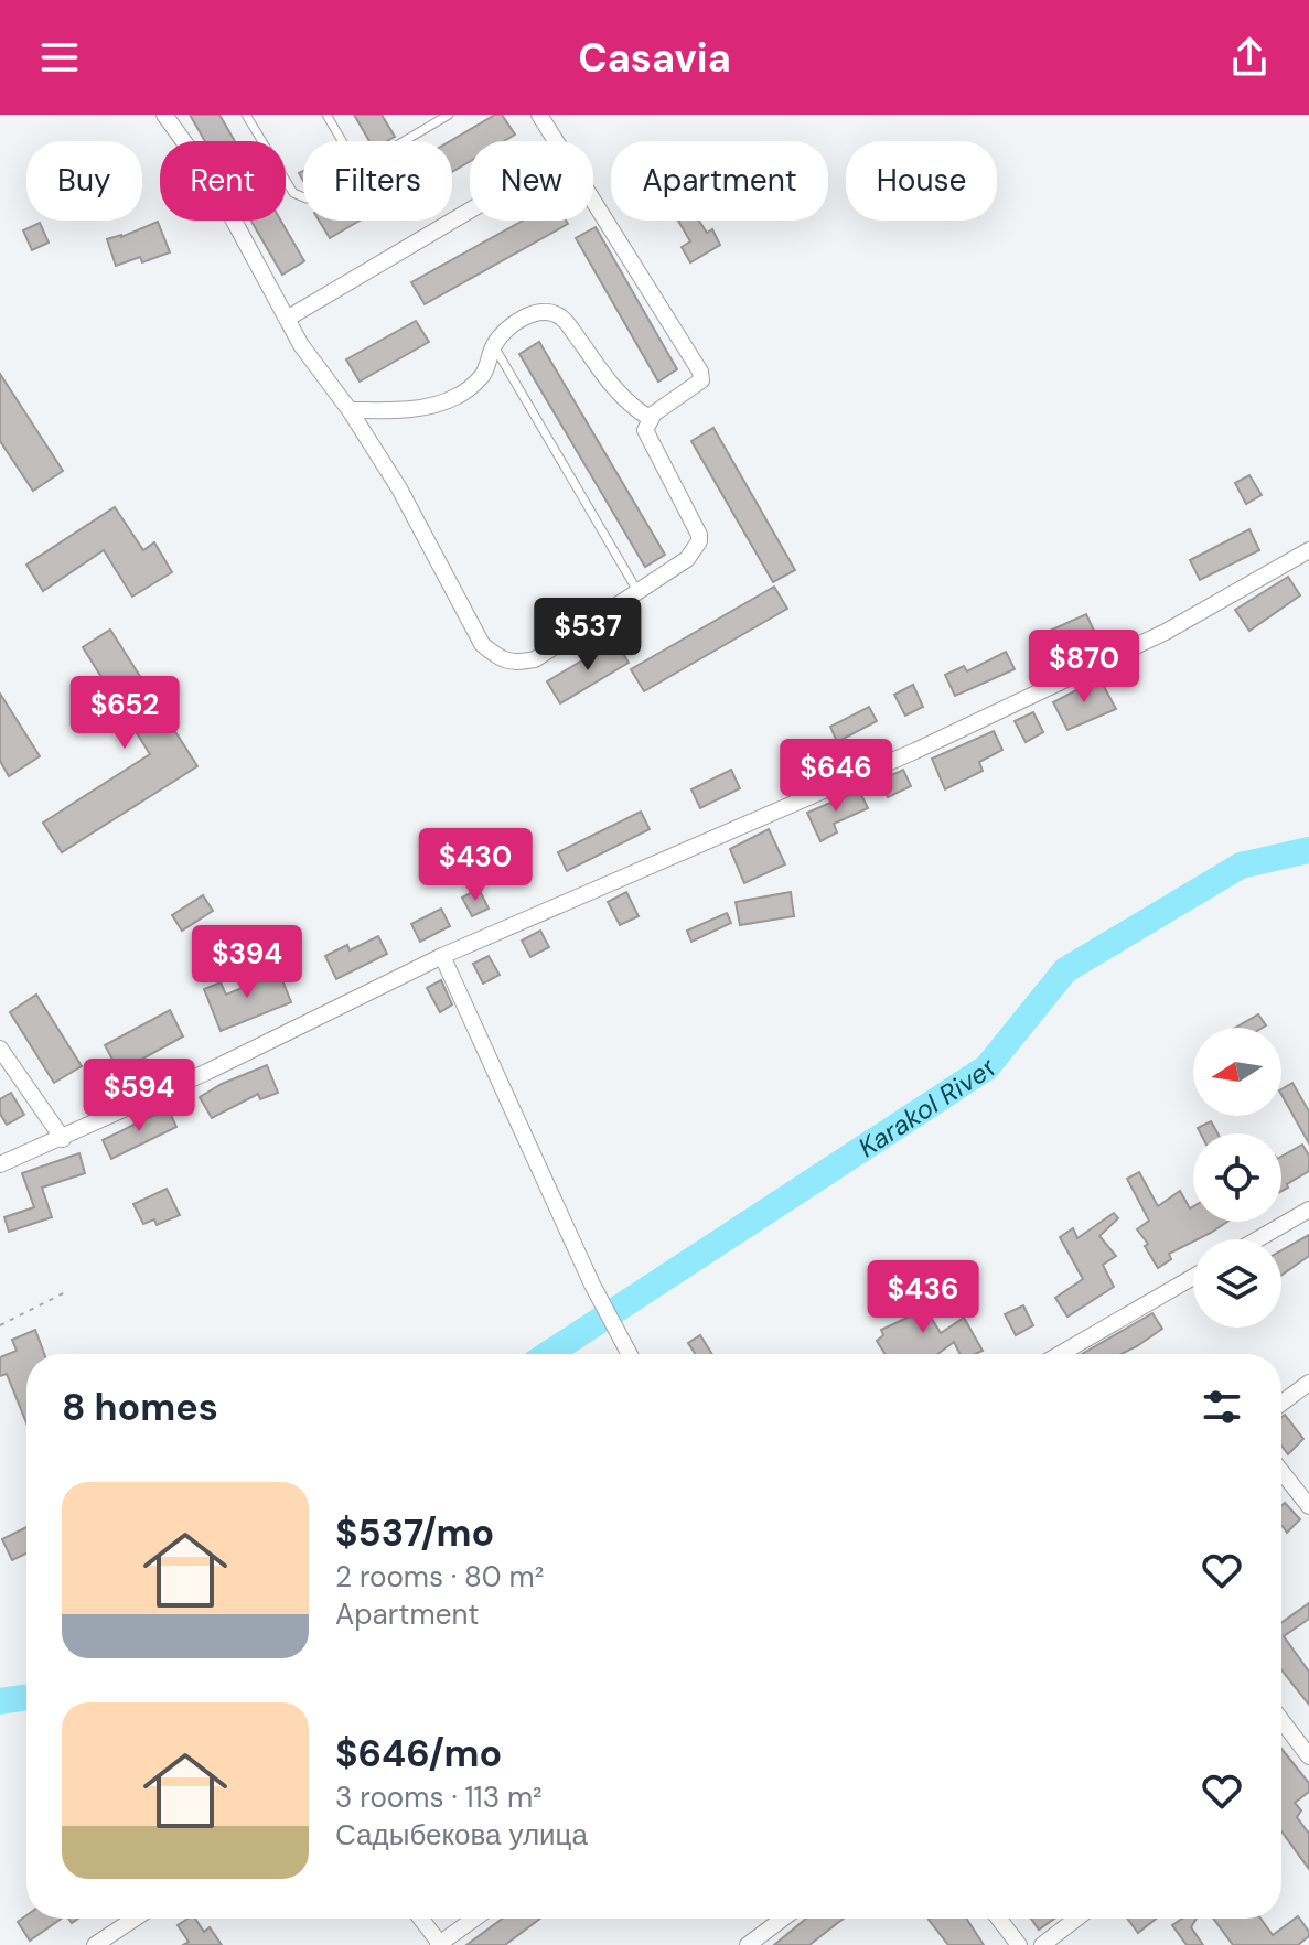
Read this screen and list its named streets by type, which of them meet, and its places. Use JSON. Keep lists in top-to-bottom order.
{
  "water": ["Karakol River"],
  "north": "left",
  "page": {
    "header": "Casavia",
    "chip": [
      "Buy",
      "Rent",
      "Filters",
      "New",
      "Apartment",
      "House"
    ],
    "price": [
      "$537",
      "$870",
      "$652",
      "$646",
      "$430",
      "$394",
      "$594",
      "$436"
    ],
    "heading": "8 homes",
    "list": [
      {
        "name": "$537/mo",
        "note": "2 rooms · 80 m² · Apartment"
      },
      {
        "name": "$646/mo",
        "note": "3 rooms · 113 m² · Садыбекова улица"
      }
    ]
  }
}
